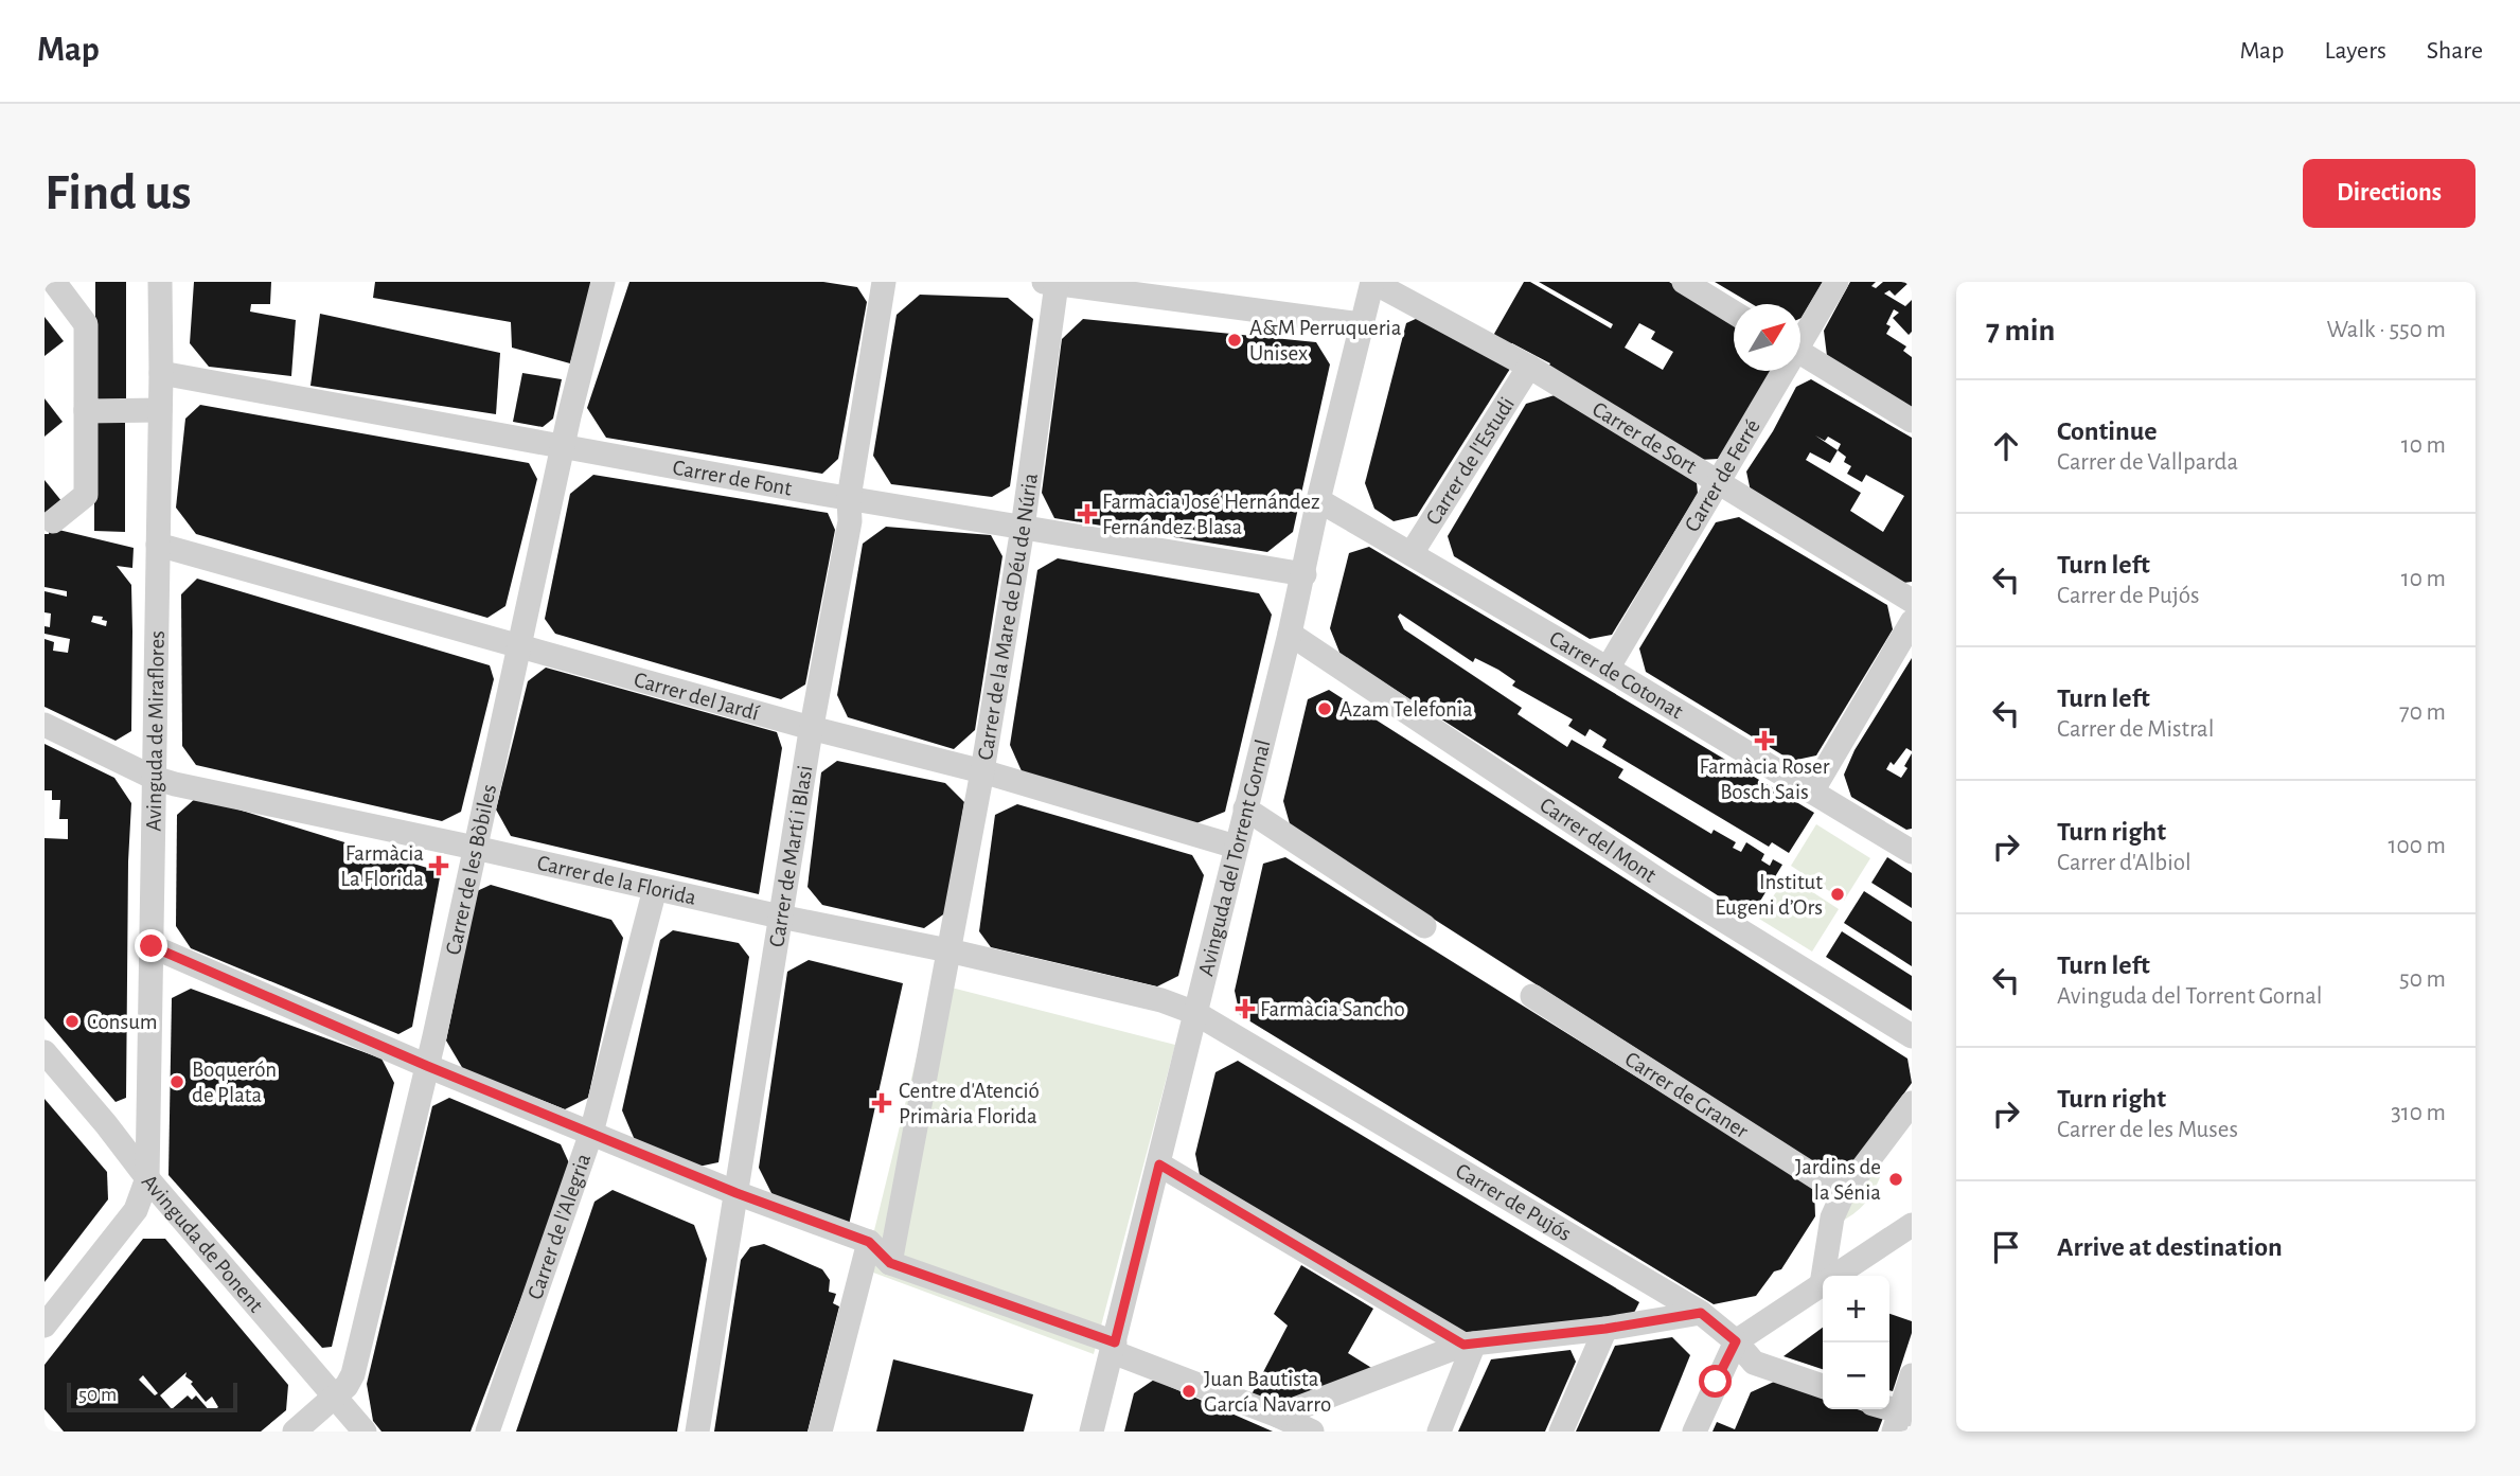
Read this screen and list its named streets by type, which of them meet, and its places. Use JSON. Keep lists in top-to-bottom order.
{
  "streets": {
    "street": [
      "Carrer de Sort",
      "Carrer de l'Estudi",
      "Carrer de Ferré",
      "Carrer de Font",
      "Carrer de la Mare de Déu de Núria",
      "Carrer de Cotonat",
      "Carrer del Jardí",
      "Avinguda de Miraflores",
      "Carrer del Mont",
      "Carrer de Martí i Blasi",
      "Avinguda del Torrent Gornal",
      "Carrer de les Bòbiles",
      "Carrer de la Florida",
      "Carrer de Graner",
      "Carrer de Pujós",
      "Carrer de l'Alegria",
      "Avinguda de Ponent"
    ]
  },
  "crossings": [
    ["Carrer de Sort", "Carrer de l'Estudi"],
    ["Carrer de Sort", "Carrer de Ferré"],
    ["Carrer de Sort", "Avinguda del Torrent Gornal"],
    ["Carrer de l'Estudi", "Carrer de Cotonat"],
    ["Carrer de Ferré", "Carrer de Cotonat"],
    ["Carrer de Font", "Carrer de la Mare de Déu de Núria"],
    ["Carrer de Font", "Avinguda de Miraflores"],
    ["Carrer de Font", "Carrer de Martí i Blasi"],
    ["Carrer de Font", "Avinguda del Torrent Gornal"],
    ["Carrer de Font", "Carrer de les Bòbiles"],
    ["Carrer de la Mare de Déu de Núria", "Carrer del Jardí"],
    ["Carrer de la Mare de Déu de Núria", "Carrer de la Florida"],
    ["Carrer de Cotonat", "Avinguda del Torrent Gornal"],
    ["Carrer del Jardí", "Avinguda de Miraflores"],
    ["Carrer del Jardí", "Carrer de Martí i Blasi"],
    ["Carrer del Jardí", "Avinguda del Torrent Gornal"],
    ["Carrer del Jardí", "Carrer de les Bòbiles"],
    ["Avinguda de Miraflores", "Carrer de la Florida"],
    ["Avinguda de Miraflores", "Avinguda de Ponent"],
    ["Carrer del Mont", "Avinguda del Torrent Gornal"],
    ["Carrer de Martí i Blasi", "Carrer de la Florida"],
    ["Avinguda del Torrent Gornal", "Carrer de la Florida"],
    ["Avinguda del Torrent Gornal", "Carrer de Pujós"],
    ["Carrer de les Bòbiles", "Carrer de la Florida"],
    ["Carrer de les Bòbiles", "Avinguda de Ponent"],
    ["Carrer de la Florida", "Carrer de Pujós"],
    ["Carrer de la Florida", "Carrer de l'Alegria"]
  ],
  "places": {
    "other": [
      "A&M Perruqueria Unisex",
      "Azam Telefonia",
      "Institut Eugeni d’Ors",
      "Consum",
      "Boquerón de Plata",
      "Jardins de la Sénia",
      "Juan Bautista García Navarro"
    ],
    "health": [
      "Farmàcia José Hernández Fernández Blasa",
      "Farmàcia Roser Bosch Sais",
      "Farmàcia La Florida",
      "Farmàcia Sancho",
      "Centre d'Atenció Primària Florida"
    ]
  },
  "scale_bar": "50 m",
  "north": "top right",
  "page": {
    "header": "Map",
    "nav": ["Map", "Layers", "Share"],
    "buttons": "Directions",
    "title": "Find us",
    "heading": ["7 min", "Walk · 550 m"],
    "list": [
      ["Continue", "Carrer de Vallparda", "10 m"],
      ["Turn left", "Carrer de Pujós", "10 m"],
      ["Turn left", "Carrer de Mistral", "70 m"],
      ["Turn right", "Carrer d'Albiol", "100 m"],
      ["Turn left", "Avinguda del Torrent Gornal", "50 m"],
      ["Turn right", "Carrer de les Muses", "310 m"],
      "Arrive at destination"
    ],
    "map_buttons": ["+", "−"],
    "scale": "50 m"
  }
}
